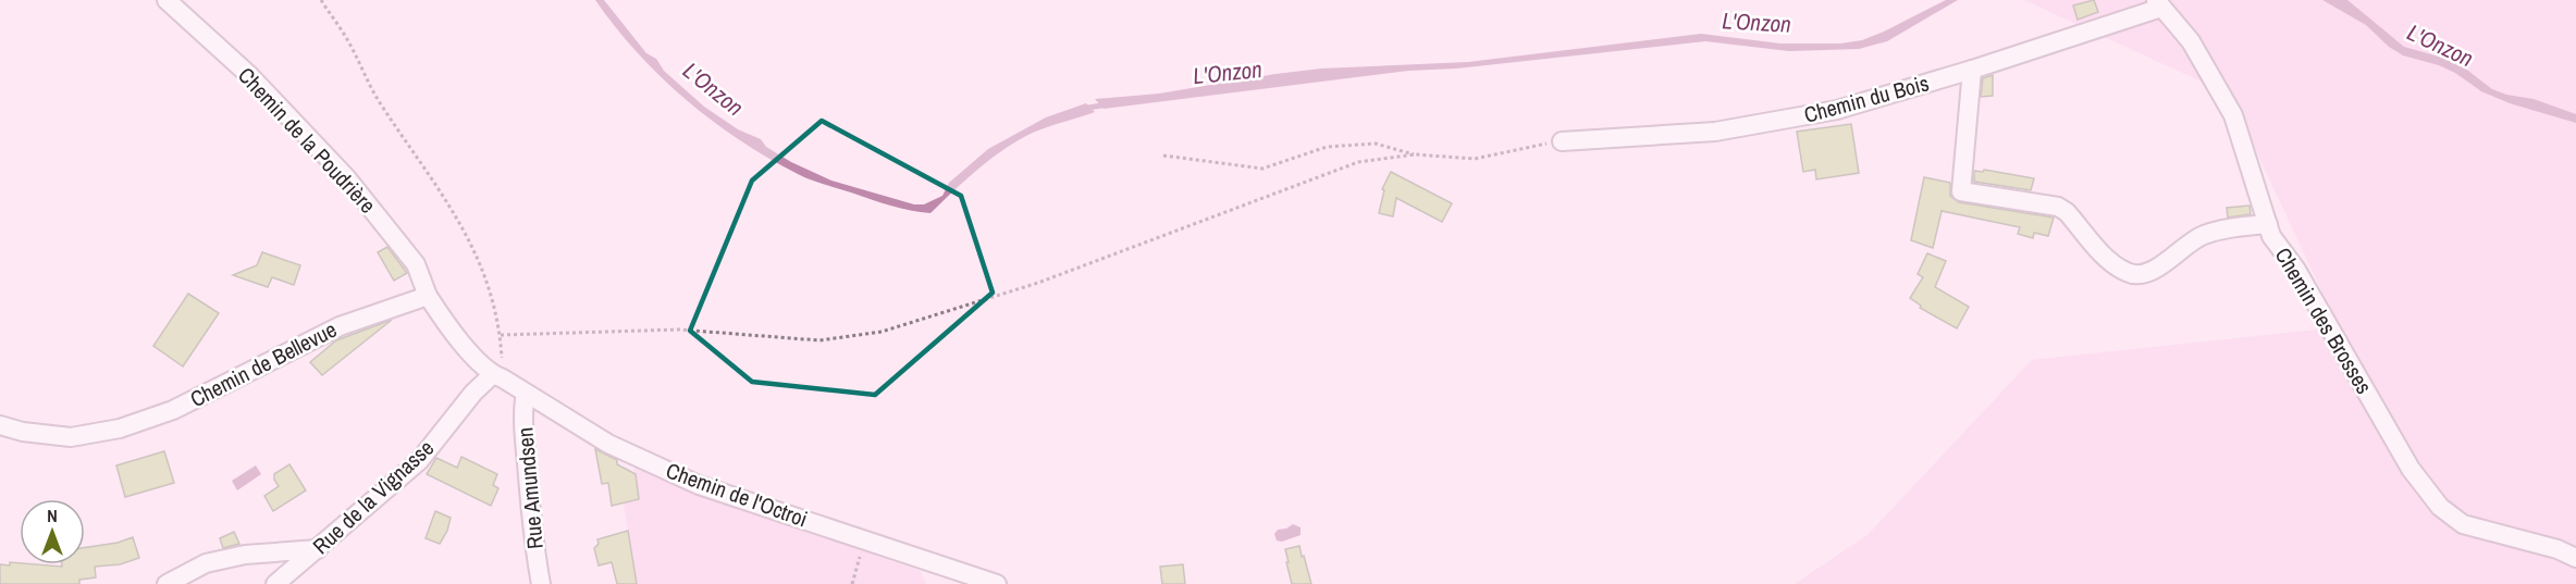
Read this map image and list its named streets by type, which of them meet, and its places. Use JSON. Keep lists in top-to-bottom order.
{
  "streets": {
    "street": [
      "Chemin du Bois",
      "Chemin de la Poudrière",
      "Chemin des Brosses",
      "Chemin de Bellevue",
      "Rue Amundsen",
      "Chemin de l'Octroi",
      "Rue de la Vignasse"
    ]
  },
  "crossings": [
    ["Chemin du Bois", "Chemin des Brosses"],
    ["Chemin de la Poudrière", "Chemin de Bellevue"],
    ["Rue Amundsen", "Chemin de l'Octroi"],
    ["Chemin de l'Octroi", "Rue de la Vignasse"]
  ],
  "water": ["L'Onzon"],
  "north": "top"
}
